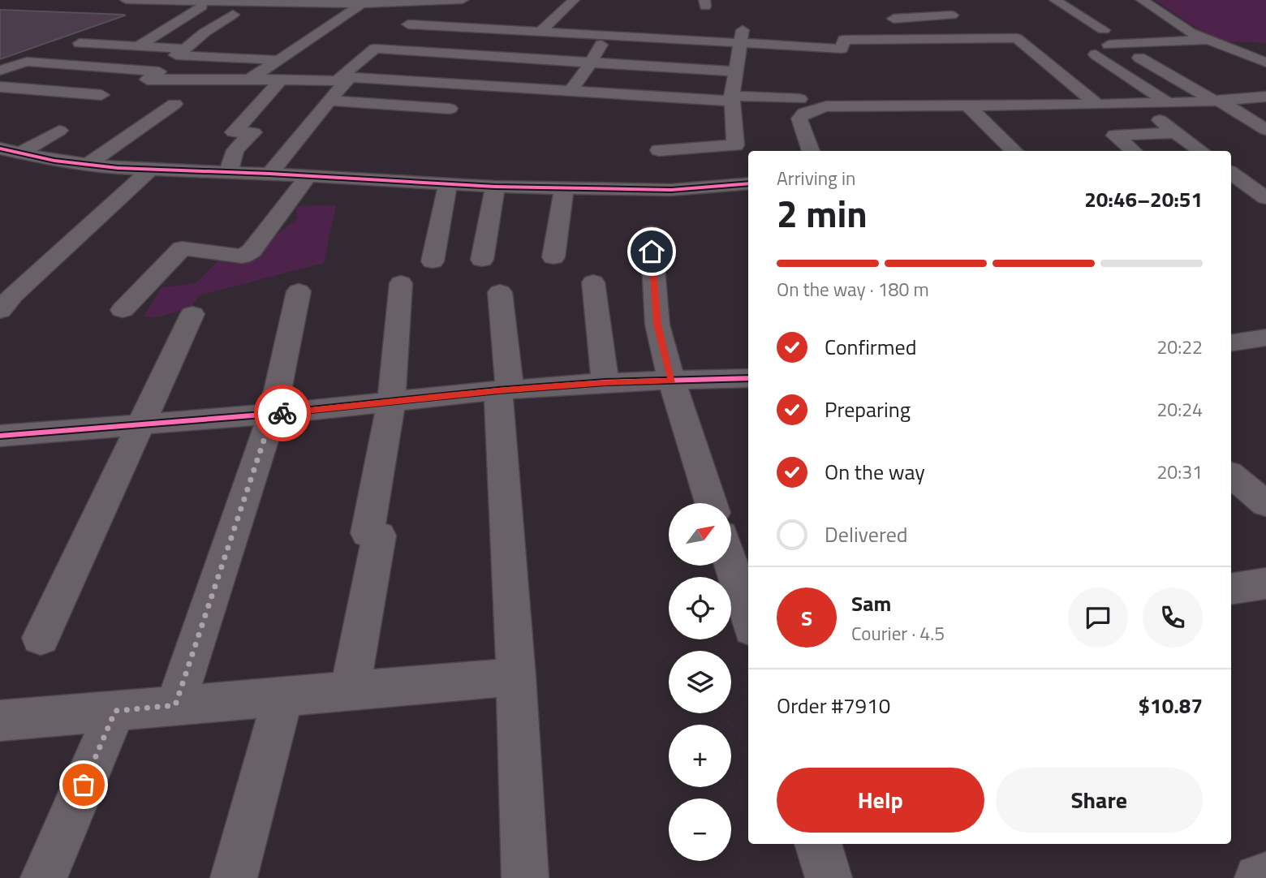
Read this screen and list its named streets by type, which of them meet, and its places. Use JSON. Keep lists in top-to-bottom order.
{
  "north": "top right",
  "page": {
    "heading": ["2 min", "Arriving in", "20:46–20:51"],
    "panel": [
      "Sam",
      "Courier · 4.5",
      "Order #7910",
      "$10.87"
    ],
    "bar": "On the way · 180 m",
    "list": [
      ["Confirmed", "20:22"],
      ["Preparing", "20:24"],
      ["On the way", "20:31"],
      "Delivered"
    ],
    "map_buttons": ["+", "−"],
    "round": "S",
    "buttons": ["Help", "Share"]
  }
}
